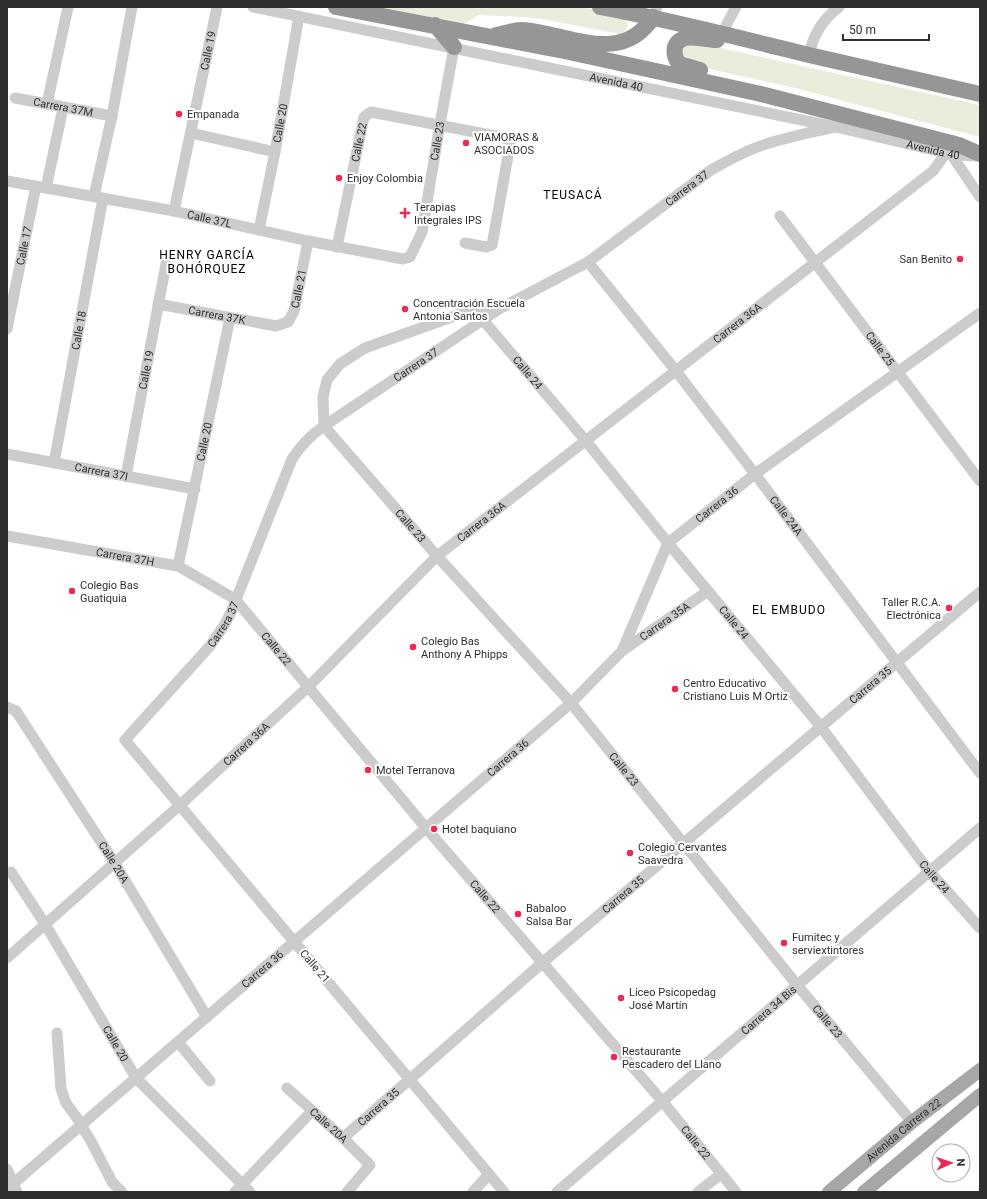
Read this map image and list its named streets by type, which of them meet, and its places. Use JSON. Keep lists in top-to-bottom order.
{
  "streets": {
    "highway": ["Avenida 40"],
    "main road": ["Avenida Carrera 22"],
    "street": [
      "Calle 19",
      "Carrera 37M",
      "Calle 20",
      "Calle 23",
      "Calle 22",
      "Carrera 37",
      "Calle 37L",
      "Calle 17",
      "Calle 21",
      "Carrera 37K",
      "Carrera 36A",
      "Calle 18",
      "Calle 25",
      "Calle 24",
      "Carrera 37I",
      "Carrera 36",
      "Calle 24A",
      "Carrera 37H",
      "Carrera 35A",
      "Carrera 35",
      "Calle 20A",
      "Carrera 34 Bis"
    ]
  },
  "crossings": [
    ["Calle 19", "Calle 37L"],
    ["Calle 19", "Carrera 37K"],
    ["Calle 19", "Carrera 37I"],
    ["Avenida 40", "Calle 20"],
    ["Avenida 40", "Calle 23"],
    ["Avenida 40", "Carrera 37"],
    ["Avenida 40", "Carrera 36A"],
    ["Carrera 37M", "Calle 17"],
    ["Carrera 37M", "Calle 18"],
    ["Calle 20", "Calle 37L"],
    ["Calle 20", "Carrera 37K"],
    ["Calle 20", "Carrera 36A"],
    ["Calle 20", "Carrera 37I"],
    ["Calle 20", "Carrera 36"],
    ["Calle 20", "Carrera 37H"],
    ["Calle 23", "Calle 22"],
    ["Calle 23", "Carrera 37"],
    ["Calle 23", "Calle 37L"],
    ["Calle 23", "Carrera 36A"],
    ["Calle 23", "Carrera 36"],
    ["Calle 23", "Carrera 35"],
    ["Calle 23", "Carrera 34 Bis"],
    ["Calle 23", "Avenida Carrera 22"],
    ["Calle 22", "Carrera 37"],
    ["Calle 22", "Calle 37L"],
    ["Calle 22", "Carrera 36A"],
    ["Calle 22", "Carrera 36"],
    ["Calle 22", "Carrera 37H"],
    ["Calle 22", "Carrera 35"],
    ["Calle 22", "Carrera 34 Bis"],
    ["Carrera 37", "Calle 21"],
    ["Carrera 37", "Calle 24"],
    ["Carrera 37", "Calle 24A"],
    ["Carrera 37", "Carrera 37H"],
    ["Calle 37L", "Calle 17"],
    ["Calle 37L", "Calle 21"],
    ["Calle 37L", "Calle 18"],
    ["Calle 21", "Carrera 37K"],
    ["Calle 21", "Carrera 36A"],
    ["Calle 21", "Carrera 36"],
    ["Calle 21", "Carrera 35"],
    ["Carrera 36A", "Calle 25"],
    ["Carrera 36A", "Calle 24"],
    ["Carrera 36A", "Calle 24A"],
    ["Carrera 36A", "Calle 20A"],
    ["Calle 18", "Carrera 37I"],
    ["Calle 25", "Carrera 36"],
    ["Calle 24", "Carrera 36"],
    ["Calle 24", "Carrera 35A"],
    ["Calle 24", "Carrera 35"],
    ["Calle 24", "Carrera 34 Bis"],
    ["Carrera 36", "Calle 24A"],
    ["Carrera 36", "Carrera 35A"],
    ["Carrera 36", "Calle 20A"],
    ["Calle 24A", "Carrera 35"],
    ["Carrera 35", "Calle 20A"]
  ],
  "districts": ["TEUSACÁ", "HENRY GARCÍA BOHÓRQUEZ", "EL EMBUDO"],
  "places": {
    "other": [
      "Empanada",
      "VIAMORAS & ASOCIADOS",
      "Enjoy Colombia",
      "San Benito",
      "Concentración Escuela Antonia Santos",
      "Colegio Bas Guatiquia",
      "Taller R.C.A. Electrónica",
      "Colegio Bas Anthony A Phipps",
      "Centro Educativo Cristiano Luis M Ortiz",
      "Motel Terranova",
      "Hotel baquiano",
      "Colegio Cervantes Saavedra",
      "Babaloo Salsa Bar",
      "Fumitec y serviextintores",
      "Liceo Psicopedag José Martín",
      "Restaurante Pescadero del Llano"
    ],
    "health": ["Terapias Integrales IPS"]
  },
  "scale_bar": "50 m",
  "north": "right"
}
